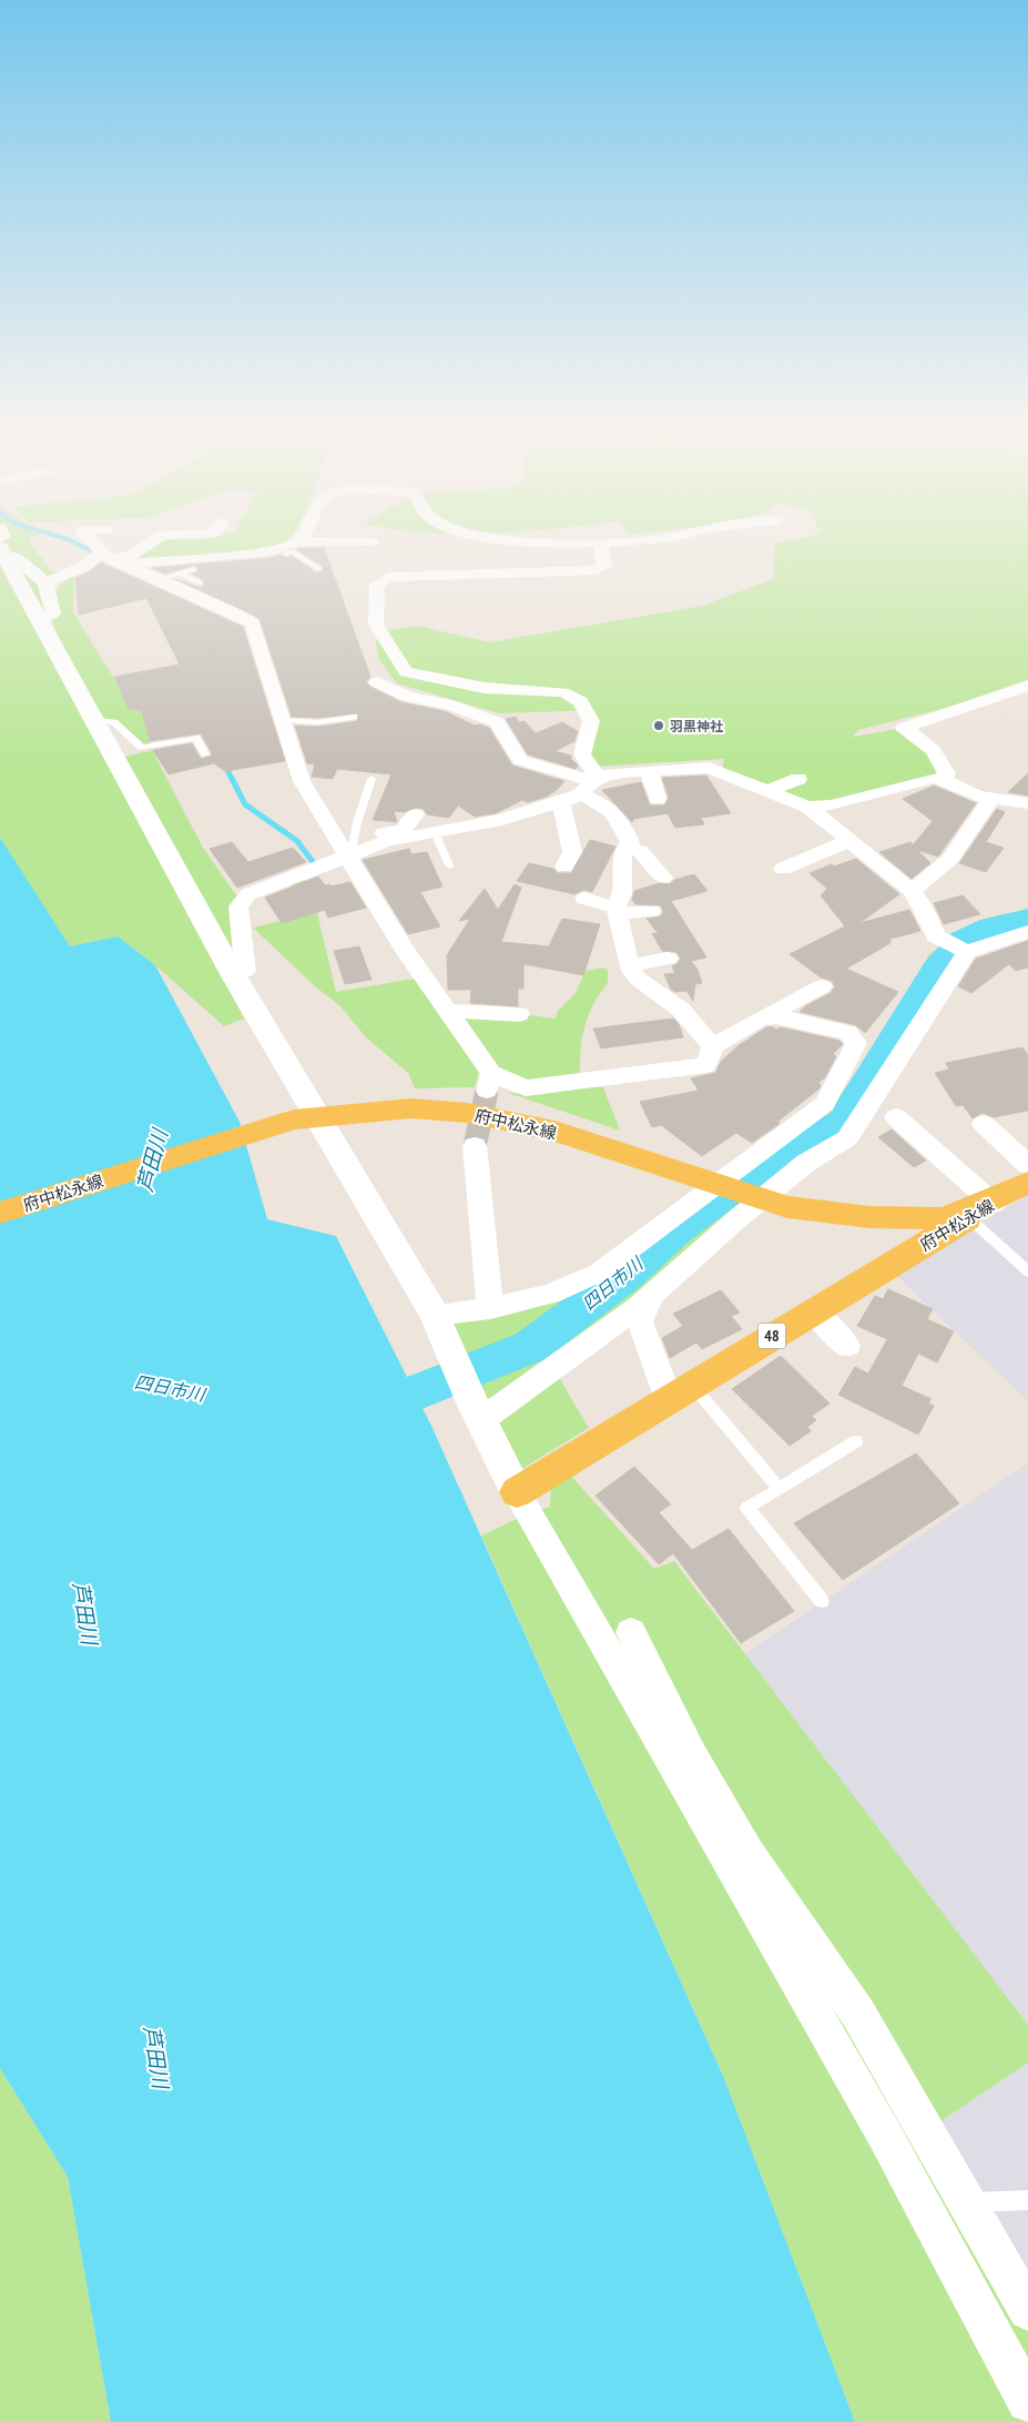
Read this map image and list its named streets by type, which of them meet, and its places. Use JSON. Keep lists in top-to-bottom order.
{
  "streets": {
    "main road": ["府中松永線", "48"]
  },
  "water": ["芦田川", "四日市川"],
  "places": ["羽黒神社"]
}
